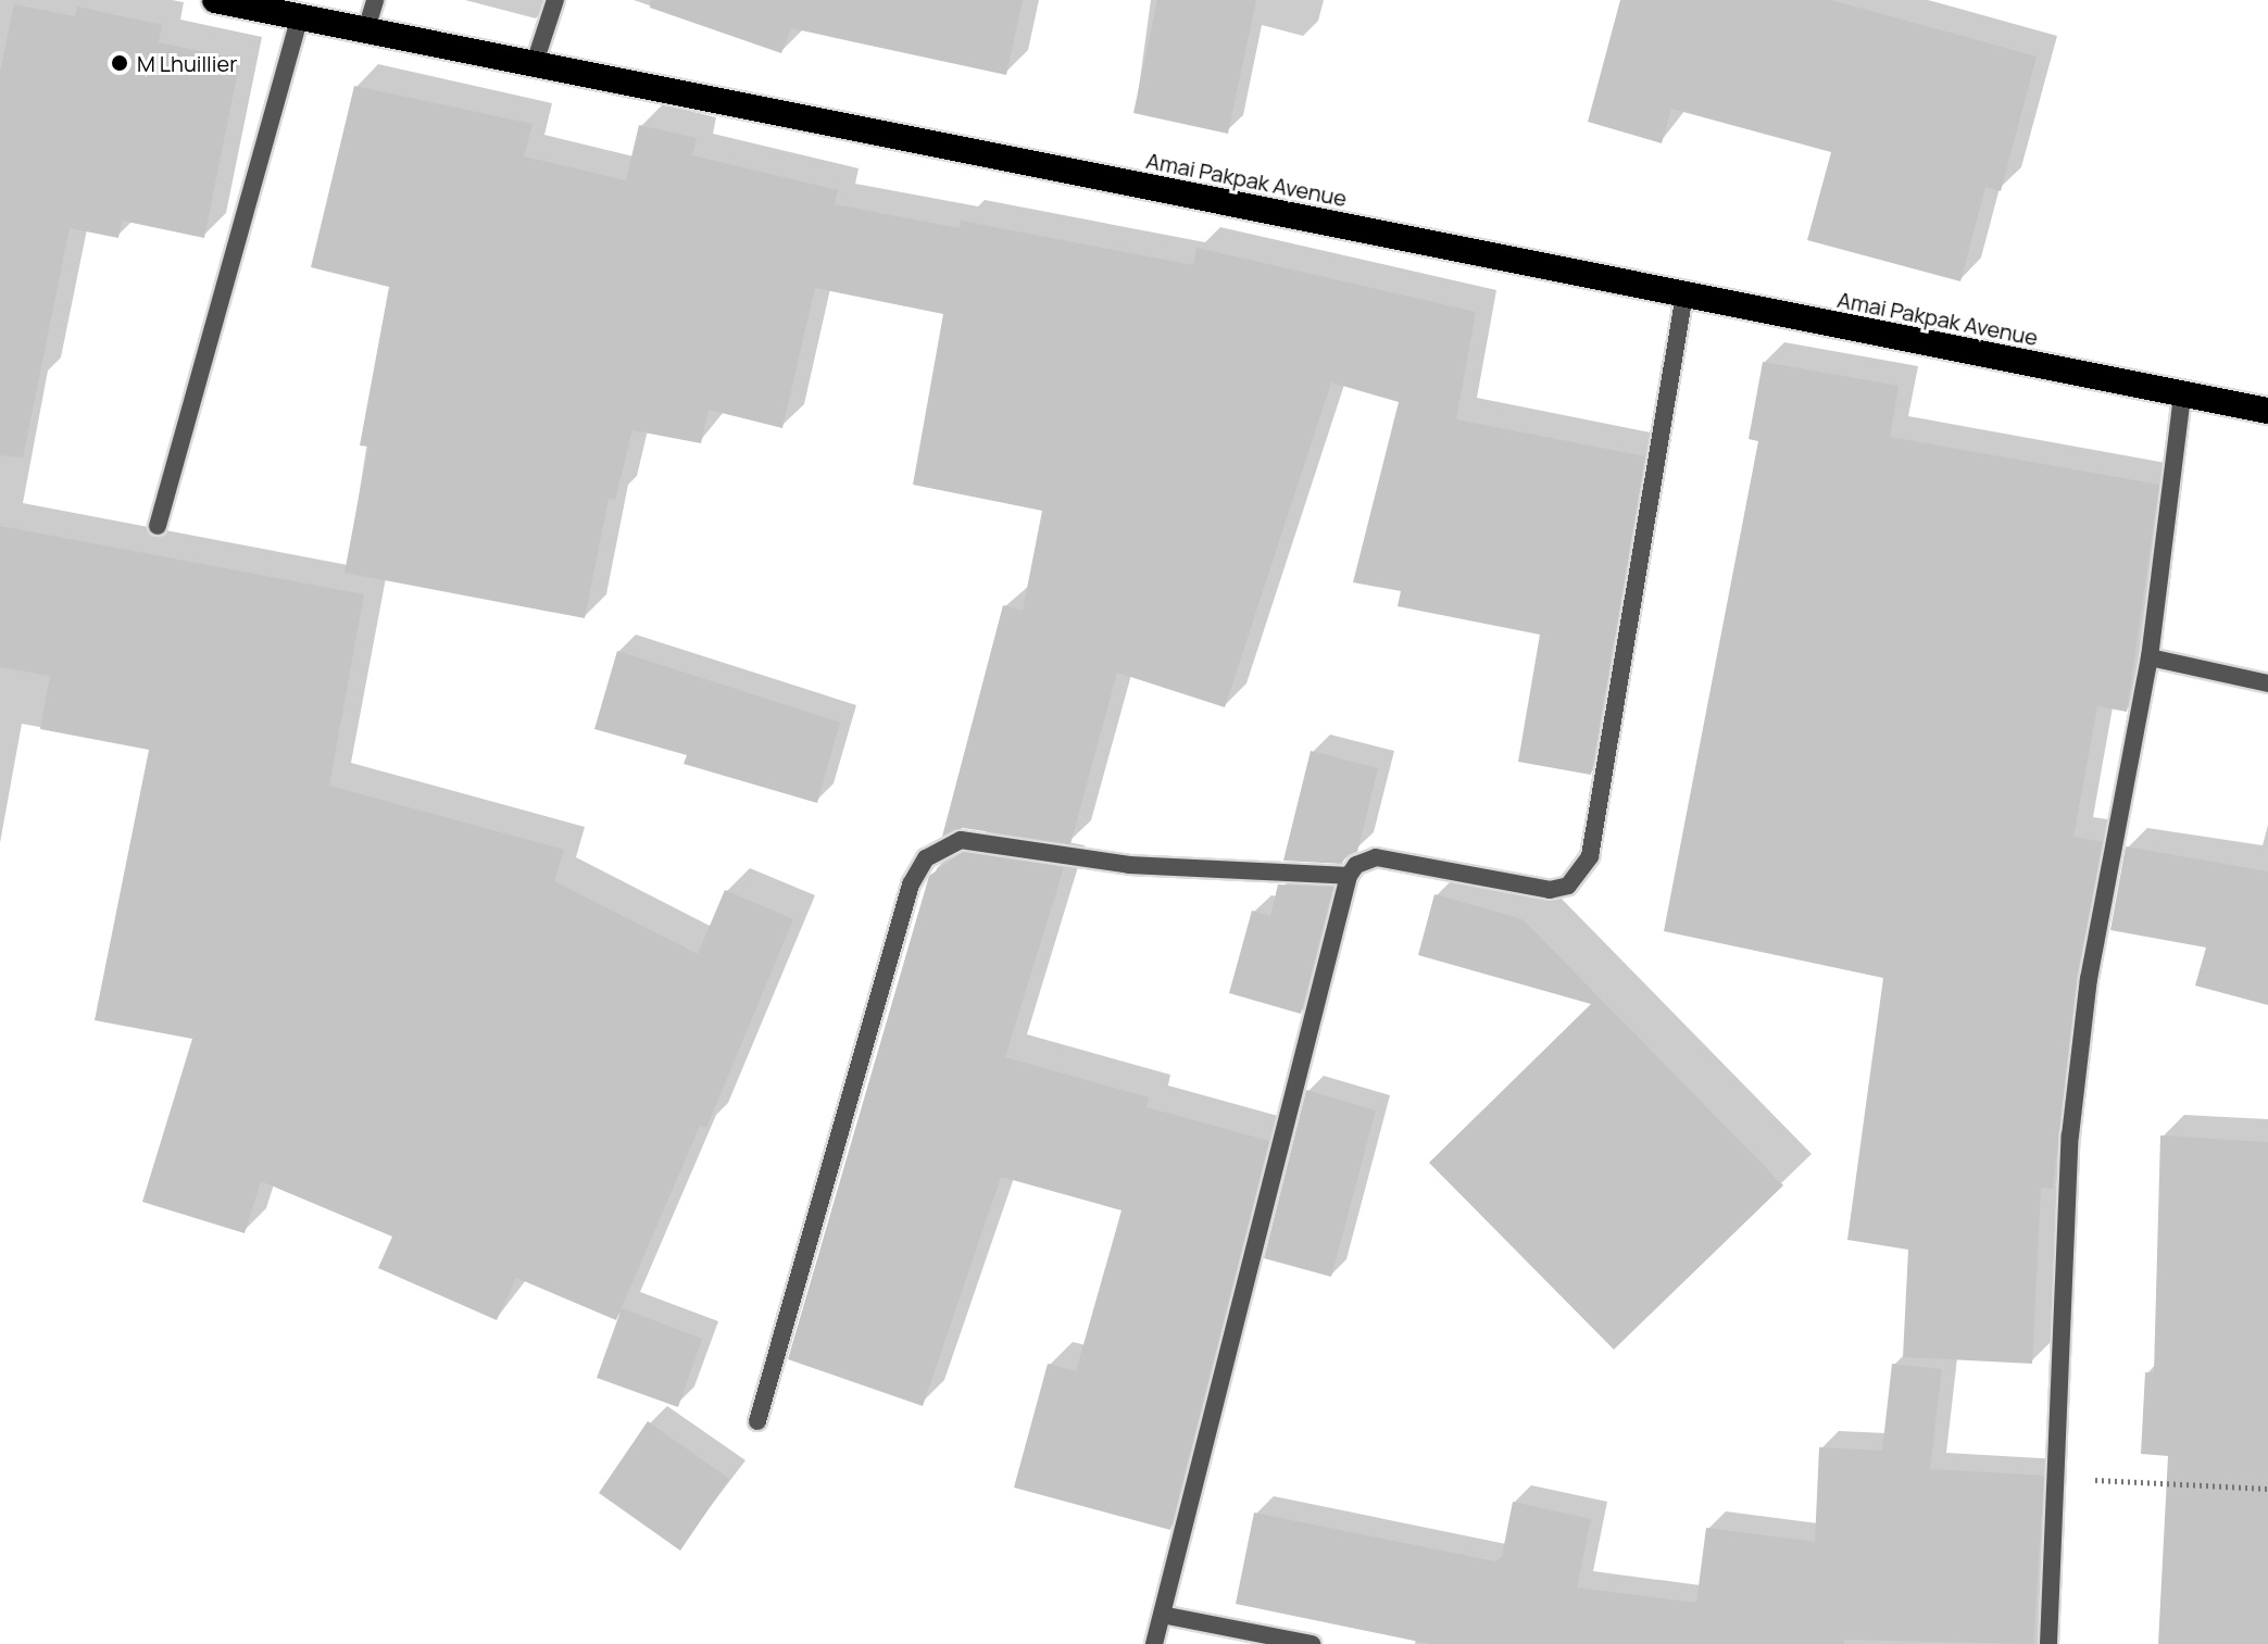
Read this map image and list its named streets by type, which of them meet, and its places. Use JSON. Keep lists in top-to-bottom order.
{
  "streets": {
    "highway": ["Amai Pakpak Avenue"]
  },
  "places": ["M Lhuillier"]
}
